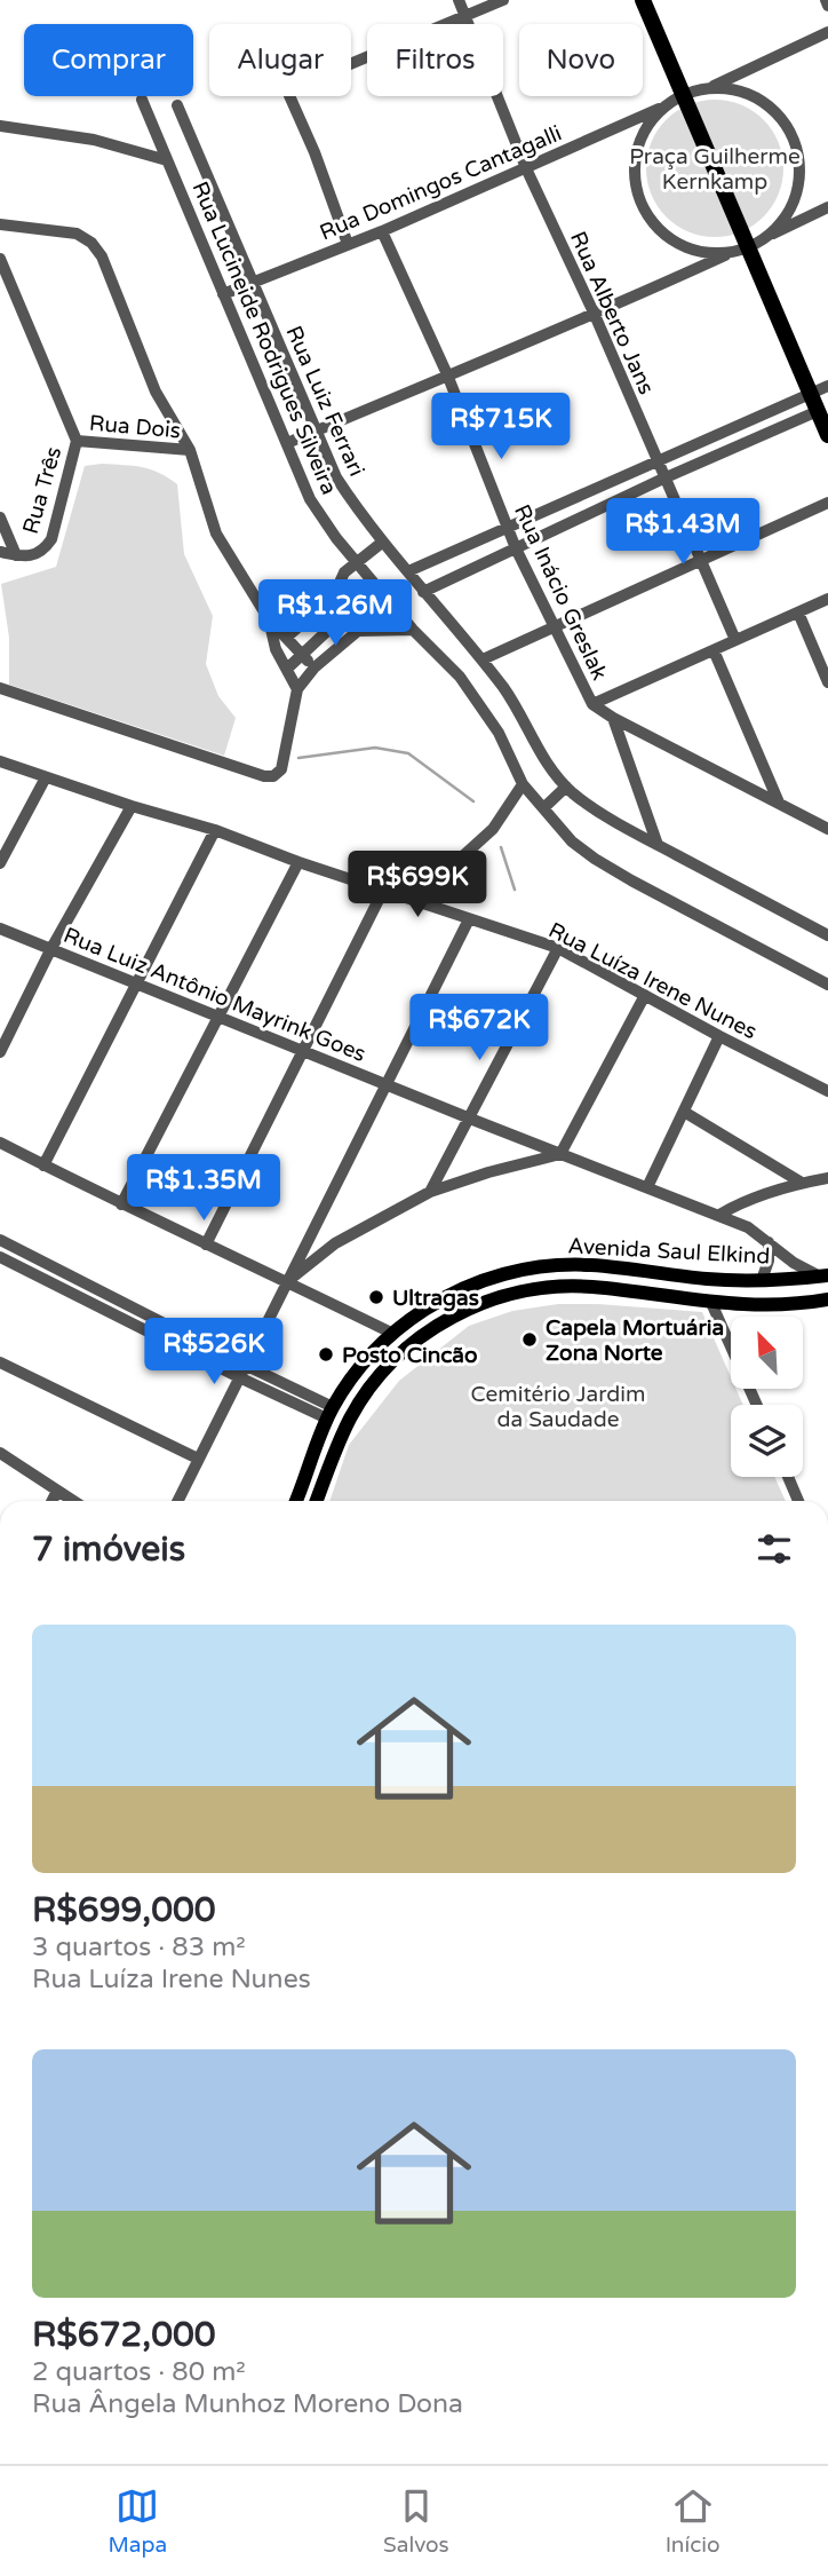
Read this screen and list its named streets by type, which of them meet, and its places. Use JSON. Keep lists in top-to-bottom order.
{
  "streets": {
    "main road": ["Avenida Saul Elkind"],
    "street": [
      "Rua Domingos Cantagalli",
      "Rua Alberto Jans",
      "Rua Lucineide Rodrigues Silveira",
      "Rua Luiz Ferrari",
      "Rua Dois",
      "Rua Três",
      "Rua Inácio Greslak",
      "Rua Luíza Irene Nunes",
      "Rua Luiz Antônio Mayrink Goes"
    ]
  },
  "crossings": [
    ["Rua Domingos Cantagalli", "Rua Alberto Jans"],
    ["Rua Domingos Cantagalli", "Rua Lucineide Rodrigues Silveira"],
    ["Rua Domingos Cantagalli", "Rua Luiz Ferrari"],
    ["Rua Domingos Cantagalli", "Rua Inácio Greslak"],
    ["Rua Dois", "Rua Três"],
    ["Rua Luiz Antônio Mayrink Goes", "Avenida Saul Elkind"]
  ],
  "parks": ["Praça Guilherme Kernkamp", "Cemitério Jardim da Saudade"],
  "places": ["Ultragas", "Capela Mortuária Zona Norte", "Posto Cincão"],
  "north": "top left",
  "page": {
    "chip": [
      "Comprar",
      "Alugar",
      "Filtros",
      "Novo"
    ],
    "price": [
      "R$715K",
      "R$1.43M",
      "R$1.26M",
      "R$699K",
      "R$672K",
      "R$1.35M",
      "R$526K"
    ],
    "heading": "7 imóveis",
    "list": [
      {
        "name": "R$699,000",
        "note": "3 quartos · 83 m² · Rua Luíza Irene Nunes"
      },
      {
        "name": "R$672,000",
        "note": "2 quartos · 80 m² · Rua Ângela Munhoz Moreno Dona"
      }
    ],
    "tabs": ["Mapa", "Salvos", "Início"]
  }
}
